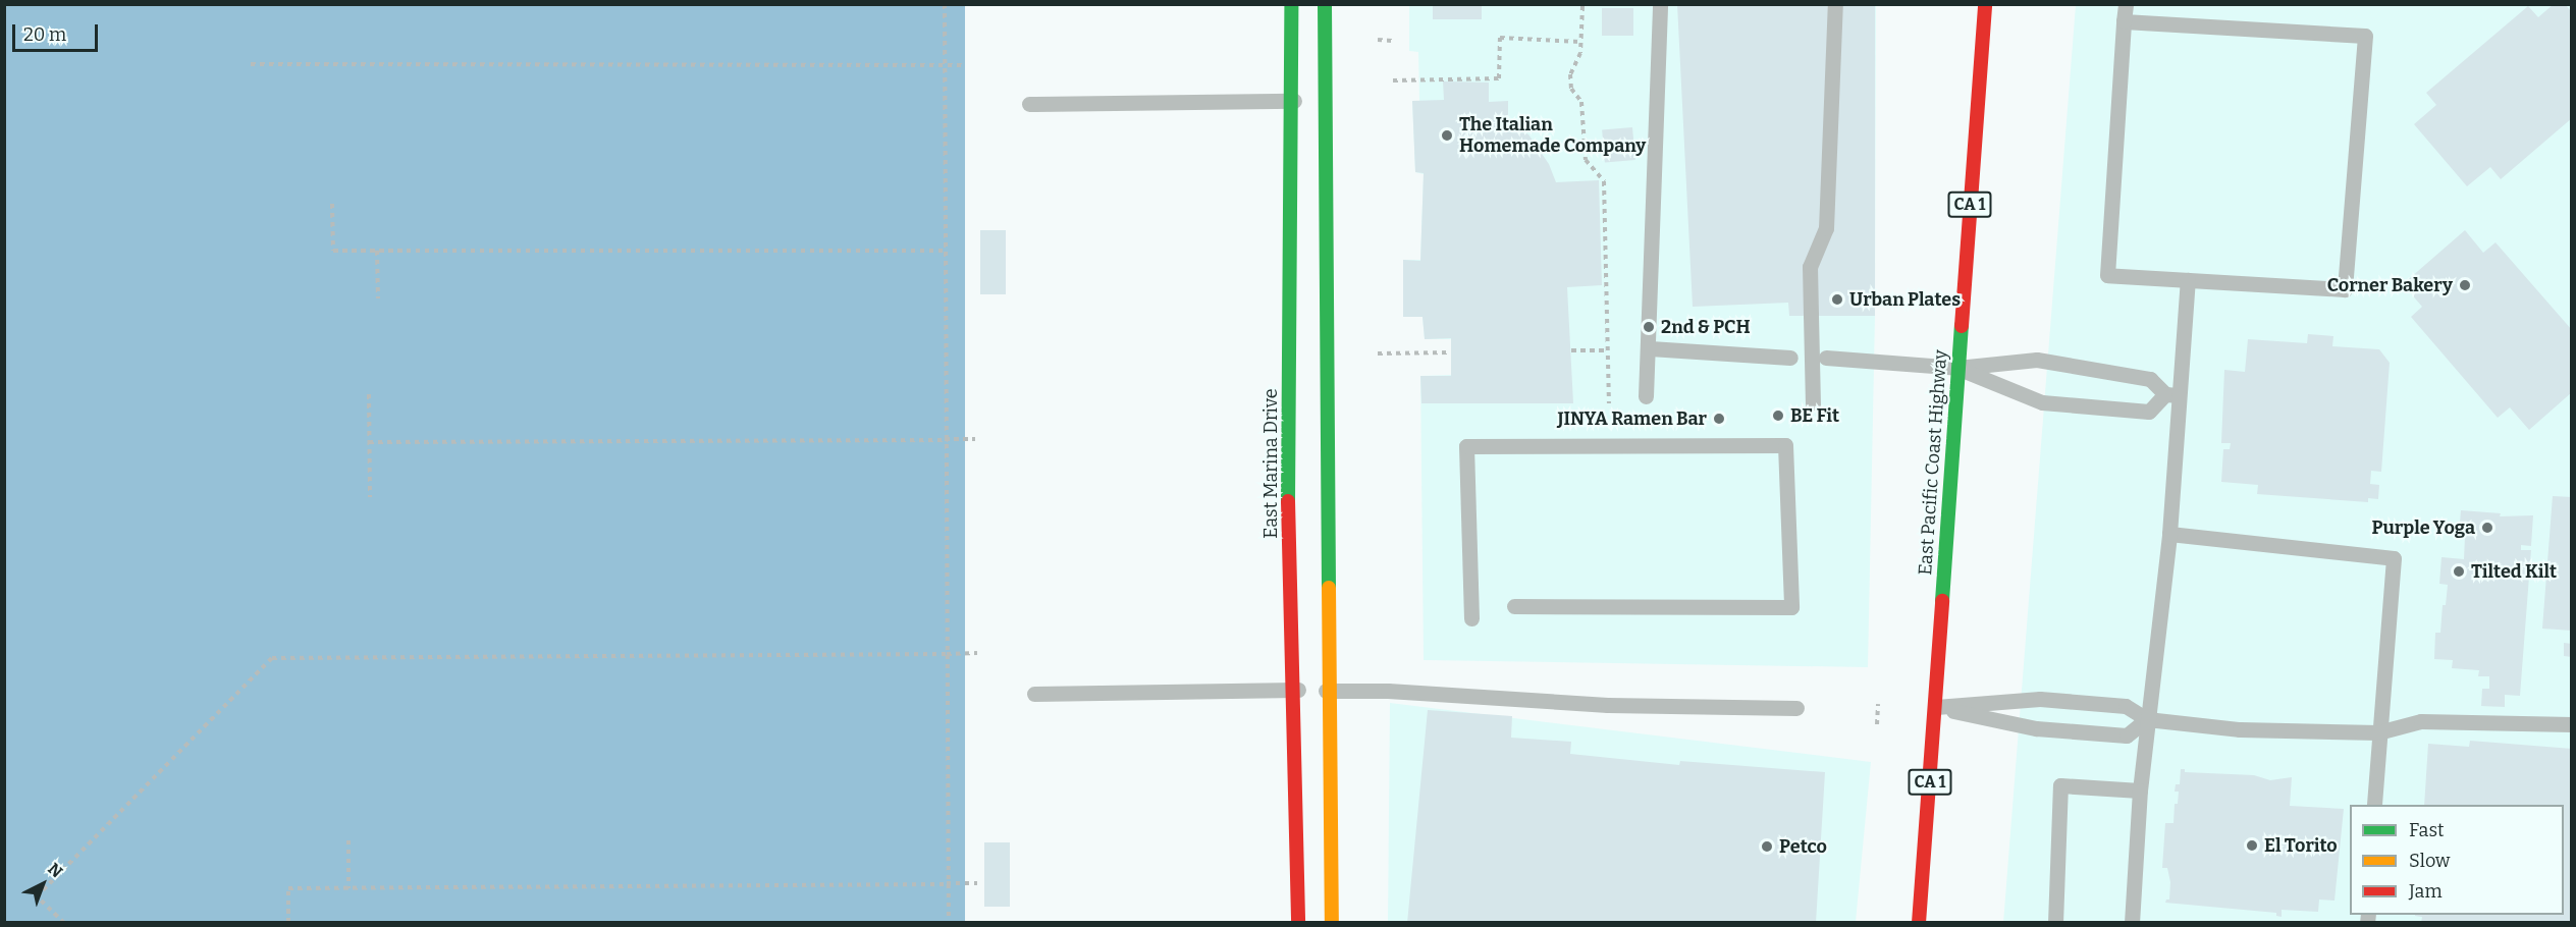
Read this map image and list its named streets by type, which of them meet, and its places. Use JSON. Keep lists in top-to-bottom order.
{
  "streets": {
    "main road": ["CA 1", "East Pacific Coast Highway", "East Marina Drive"]
  },
  "places": [
    "The Italian Homemade Company",
    "Corner Bakery",
    "Urban Plates",
    "2nd & PCH",
    "BE Fit",
    "JINYA Ramen Bar",
    "Purple Yoga",
    "Tilted Kilt",
    "El Torito",
    "Petco"
  ],
  "legend": ["Fast", "Slow", "Jam"],
  "scale_bar": "20 m",
  "north": "top right"
}
